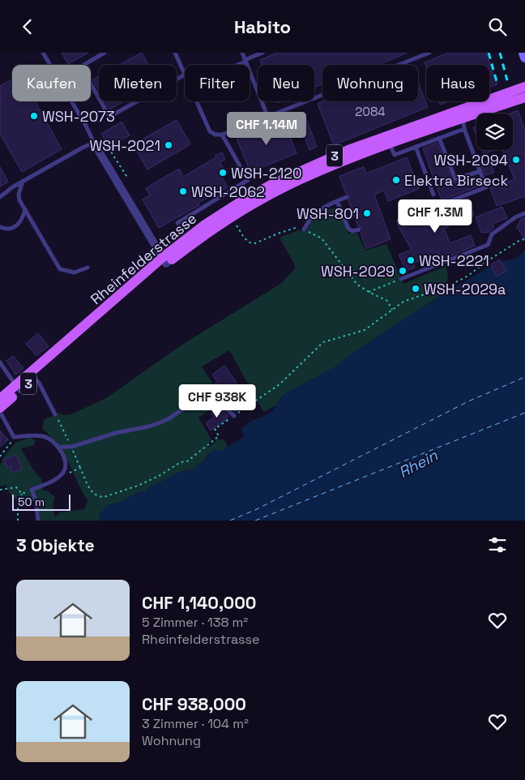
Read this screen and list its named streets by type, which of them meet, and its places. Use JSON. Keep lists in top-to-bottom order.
{
  "streets": {
    "main road": ["3", "Rheinfelderstrasse"]
  },
  "water": ["Rhein"],
  "places": [
    "WSH-2073",
    "WSH-2021",
    "WSH-2094",
    "WSH-2120",
    "Elektra Birseck",
    "WSH-2062",
    "WSH-801",
    "WSH-2221",
    "WSH-2029",
    "WSH-2029a"
  ],
  "house_numbers": ["2084"],
  "scale_bar": "50 m",
  "page": {
    "header": "Habito",
    "chip": [
      "Kaufen",
      "Mieten",
      "Filter",
      "Neu",
      "Wohnung",
      "Haus"
    ],
    "price": ["CHF 1.14M", "CHF 1.3M", "CHF 938K"],
    "scale": "50 m",
    "heading": "3 Objekte",
    "list": [
      {
        "name": "CHF 1,140,000",
        "note": "5 Zimmer · 138 m² · Rheinfelderstrasse"
      },
      {
        "name": "CHF 938,000",
        "note": "3 Zimmer · 104 m² · Wohnung"
      }
    ]
  }
}
